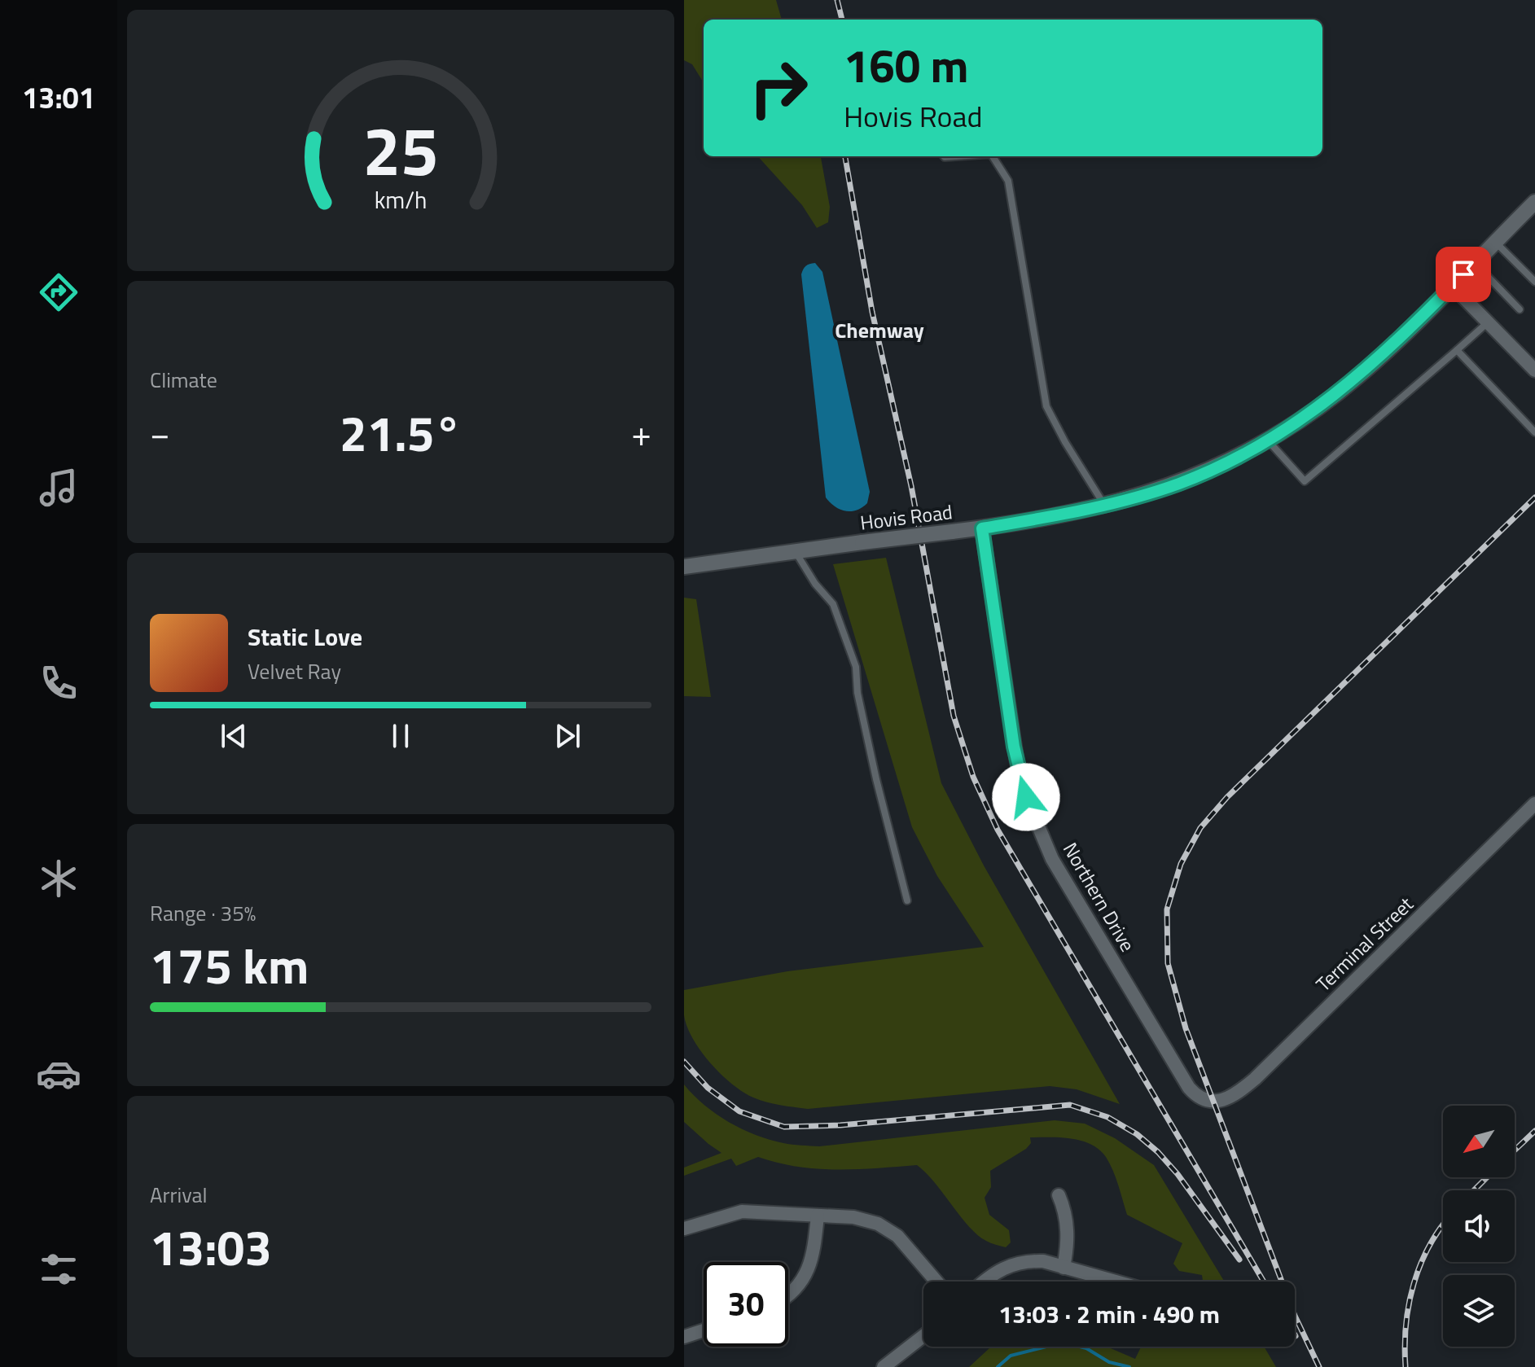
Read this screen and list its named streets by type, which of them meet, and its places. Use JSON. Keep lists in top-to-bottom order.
{
  "streets": {
    "street": ["Hovis Road", "Northern Drive", "Terminal Street"]
  },
  "crossings": [
    ["Hovis Road", "Northern Drive"],
    ["Northern Drive", "Terminal Street"]
  ],
  "districts": ["Chemway"],
  "north": "bottom left",
  "page": {
    "tabs": "13:01",
    "turn": ["160 m", "Hovis Road"],
    "tile": [
      "Climate",
      ["Range · 35%", "175 km"],
      ["Arrival", "13:03"]
    ],
    "heat": ["−", "21.5°", "+"],
    "song": ["Static Love", "Velvet Ray"],
    "limit": "30",
    "trip": "13:03 · 2 min · 490 m",
    "gauge": ["25", "km/h"]
  }
}
